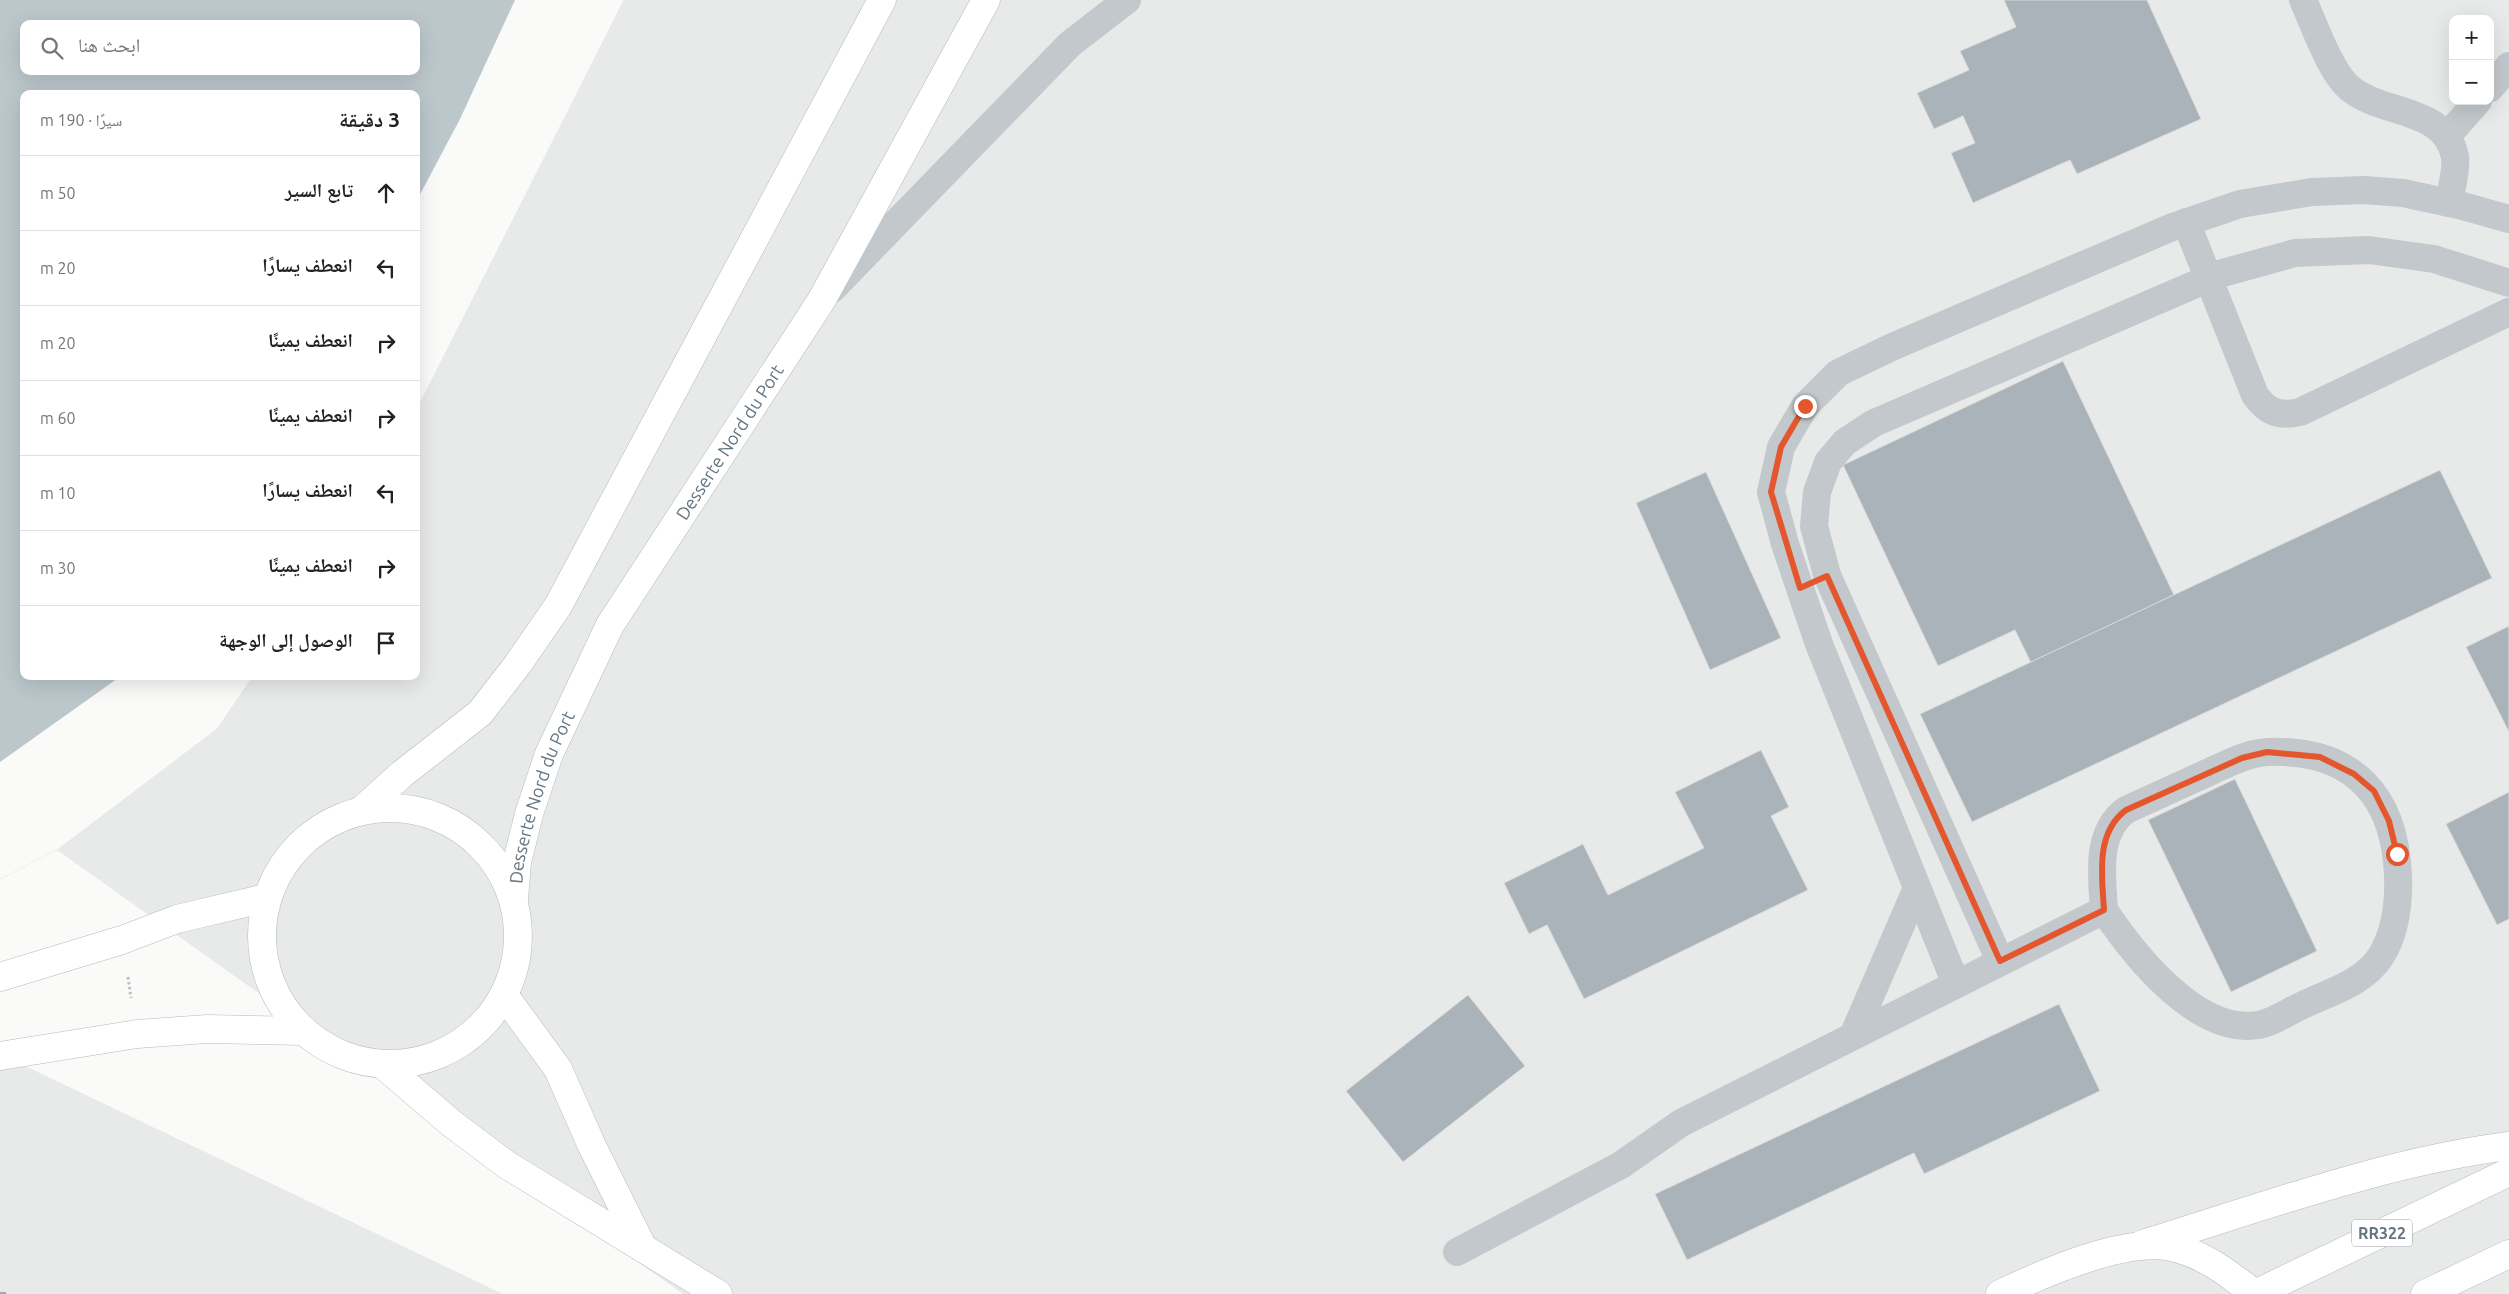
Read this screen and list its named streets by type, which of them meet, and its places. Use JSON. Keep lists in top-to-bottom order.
{
  "streets": {
    "main road": ["Desserte Nord du Port", "RR322"]
  },
  "page": {
    "map_buttons": ["+", "−"],
    "search": "ابحث هنا",
    "heading": ["3 دقيقة", "سيرًا · 190 m"],
    "list": [
      ["تابع السير", "50 m"],
      ["انعطف يسارًا", "20 m"],
      ["انعطف يمينًا", "20 m"],
      ["انعطف يمينًا", "60 m"],
      ["انعطف يسارًا", "10 m"],
      ["انعطف يمينًا", "30 m"],
      "الوصول إلى الوجهة"
    ]
  }
}
